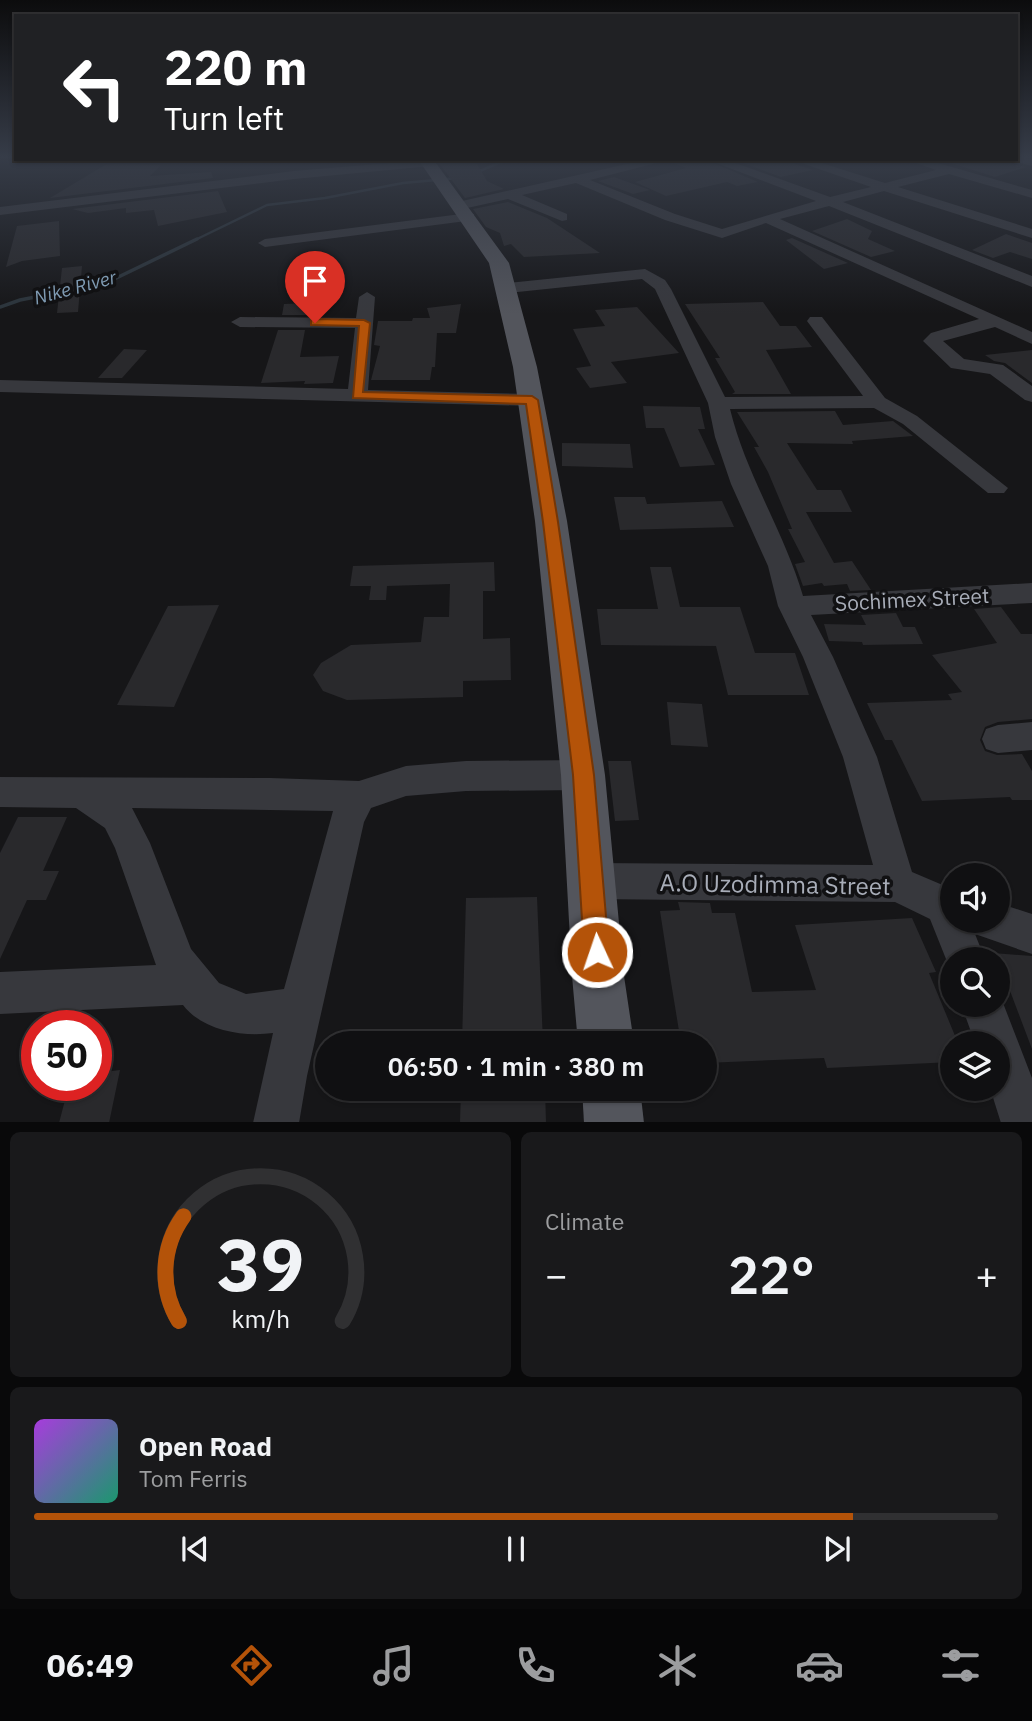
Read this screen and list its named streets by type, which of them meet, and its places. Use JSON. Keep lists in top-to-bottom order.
{
  "streets": {
    "street": ["Sochimex Street", "A.O Uzodimma Street"]
  },
  "water": ["Nike River"],
  "page": {
    "turn": ["220 m", "Turn left"],
    "limit": "50",
    "trip": "06:50 · 1 min · 380 m",
    "tile": "Climate",
    "heat": ["−", "22°", "+"],
    "song": ["Open Road", "Tom Ferris"],
    "tabs": "06:49",
    "gauge": ["39", "km/h"]
  }
}
